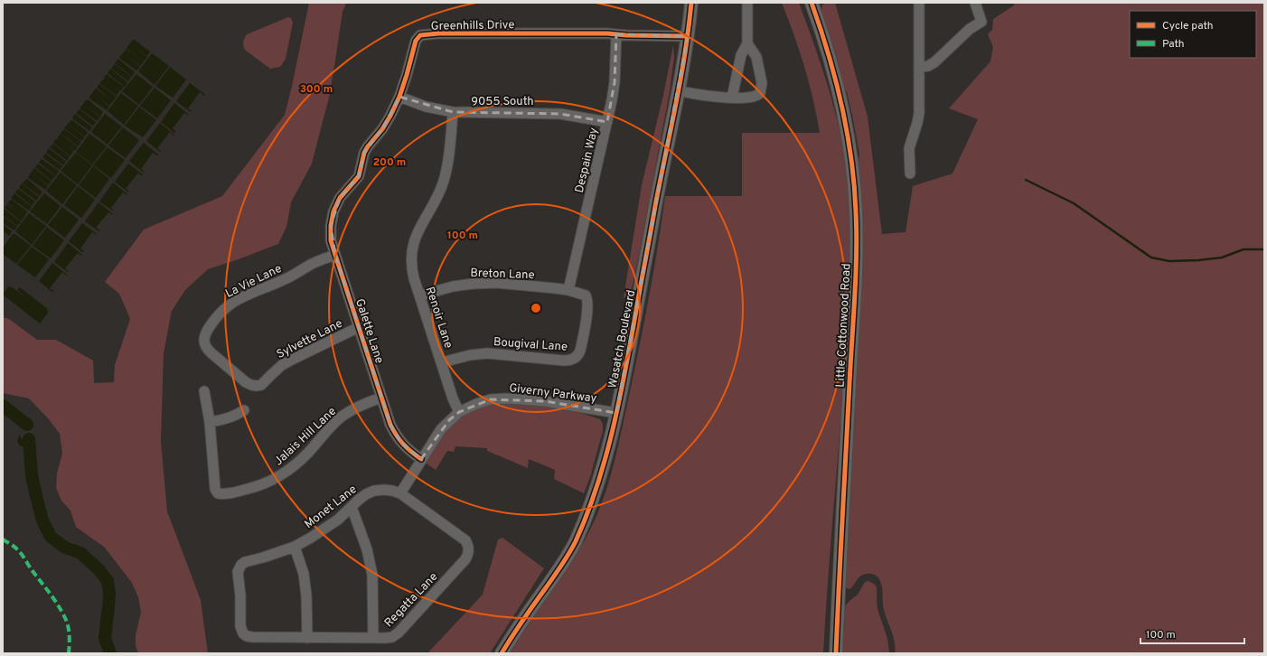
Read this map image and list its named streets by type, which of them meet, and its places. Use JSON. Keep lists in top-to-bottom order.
{
  "streets": {
    "main road": ["Little Cottonwood Road", "Wasatch Boulevard"],
    "street": [
      "Greenhills Drive",
      "9055 South",
      "Despain Way",
      "Breton Lane",
      "La Vie Lane",
      "Renoir Lane",
      "Galette Lane",
      "Sylvette Lane",
      "Bougival Lane",
      "Giverny Parkway",
      "Jalais Hill Lane",
      "Monet Lane",
      "Regatta Lane"
    ]
  },
  "crossings": [
    ["Greenhills Drive", "9055 South"],
    ["Greenhills Drive", "Despain Way"],
    ["Greenhills Drive", "Galette Lane"],
    ["Greenhills Drive", "Wasatch Boulevard"],
    ["9055 South", "Despain Way"],
    ["9055 South", "Renoir Lane"],
    ["Despain Way", "Breton Lane"],
    ["Breton Lane", "Renoir Lane"],
    ["Breton Lane", "Bougival Lane"],
    ["La Vie Lane", "Galette Lane"],
    ["La Vie Lane", "Sylvette Lane"],
    ["Renoir Lane", "Bougival Lane"],
    ["Renoir Lane", "Giverny Parkway"],
    ["Galette Lane", "Sylvette Lane"],
    ["Galette Lane", "Giverny Parkway"],
    ["Galette Lane", "Jalais Hill Lane"],
    ["Wasatch Boulevard", "Giverny Parkway"],
    ["Giverny Parkway", "Monet Lane"],
    ["Giverny Parkway", "Regatta Lane"],
    ["Monet Lane", "Regatta Lane"]
  ],
  "legend": ["Cycle path", "Path"],
  "scale_bar": "100 m",
  "rings": ["300 m", "200 m", "100 m"]
}
